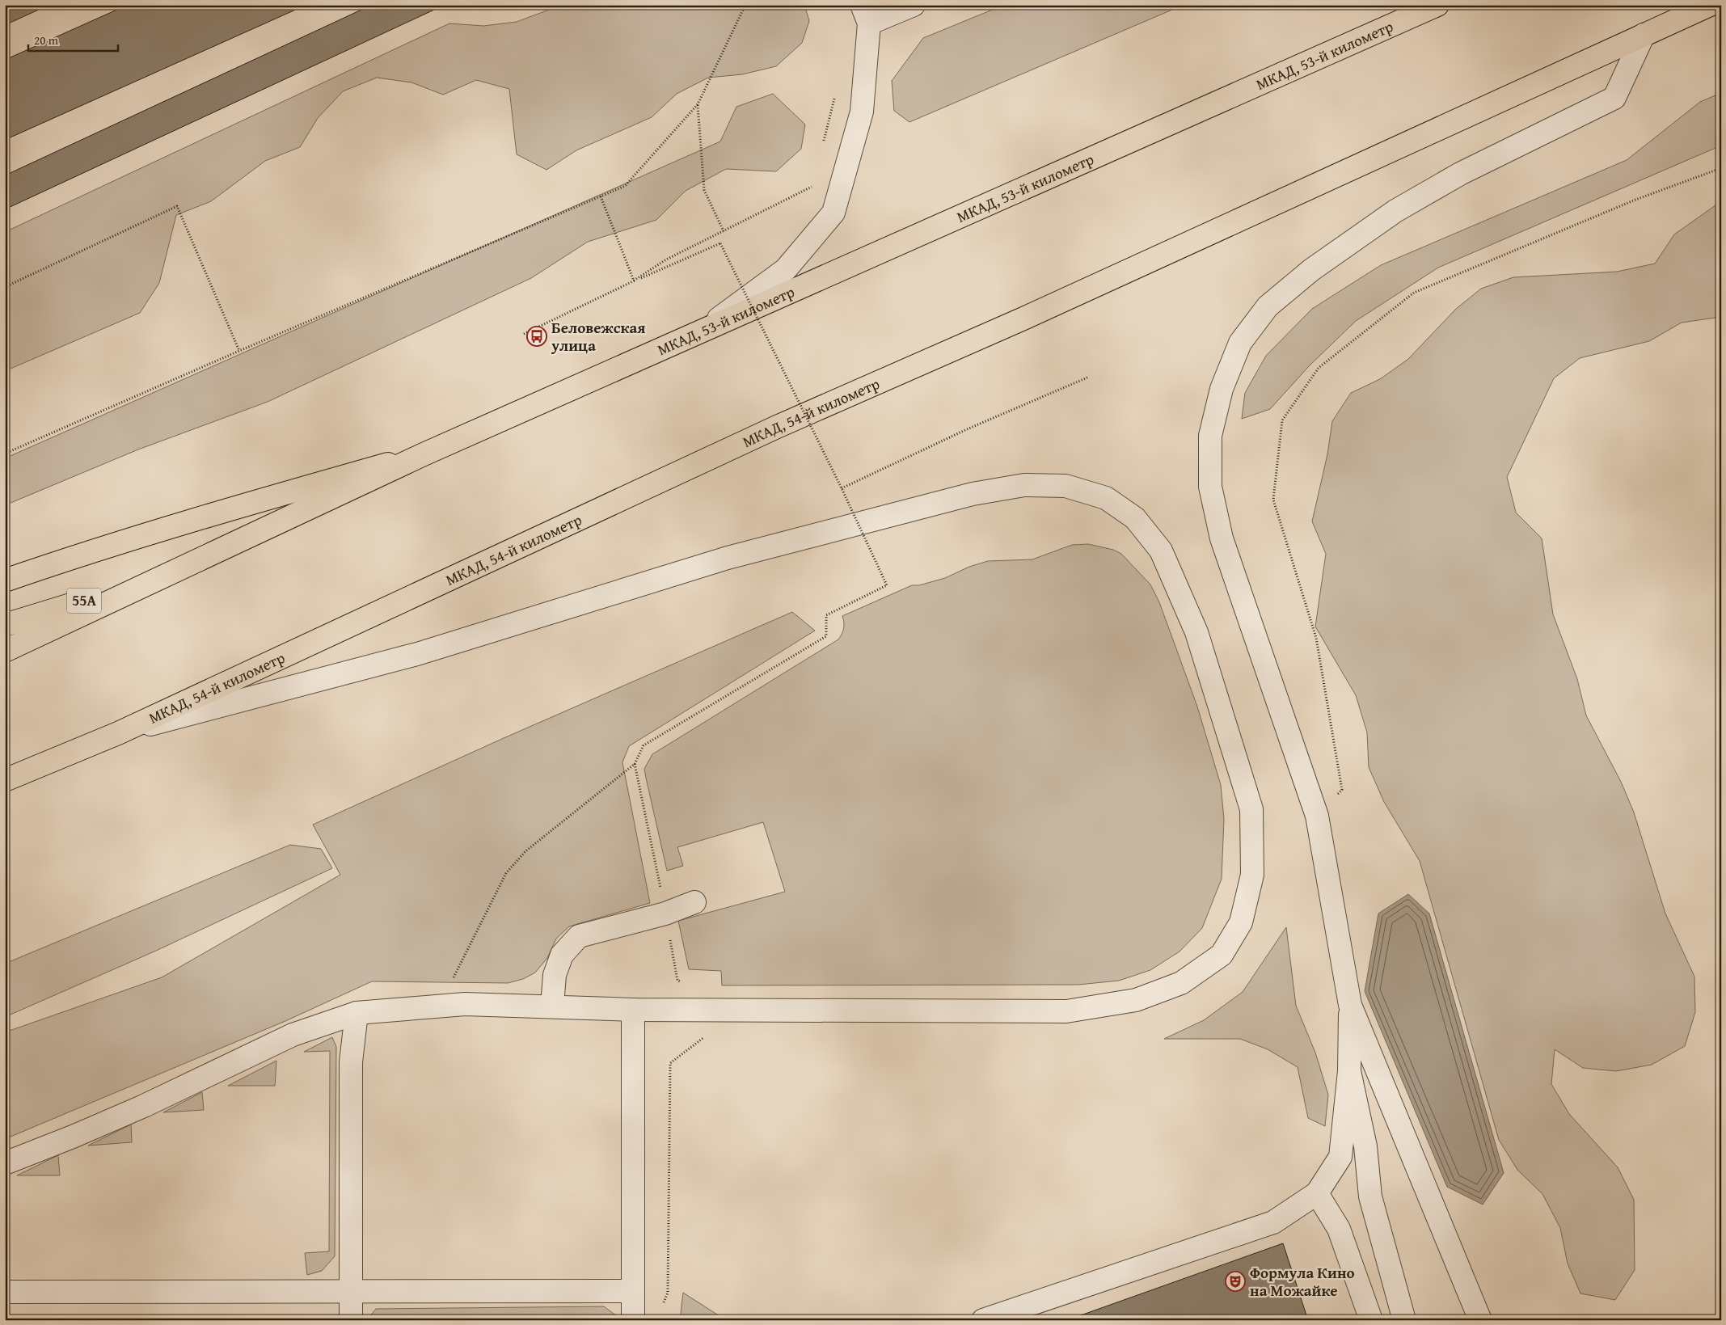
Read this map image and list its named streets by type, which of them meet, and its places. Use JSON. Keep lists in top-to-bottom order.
{
  "streets": {
    "main road": ["МКАД, 53-й километр", "МКАД, 54-й километр", "55А"]
  },
  "places": {
    "bus stop": ["Беловежская улица"],
    "theatre": ["Формула Кино на Можайке"]
  },
  "scale_bar": "20 m"
}
